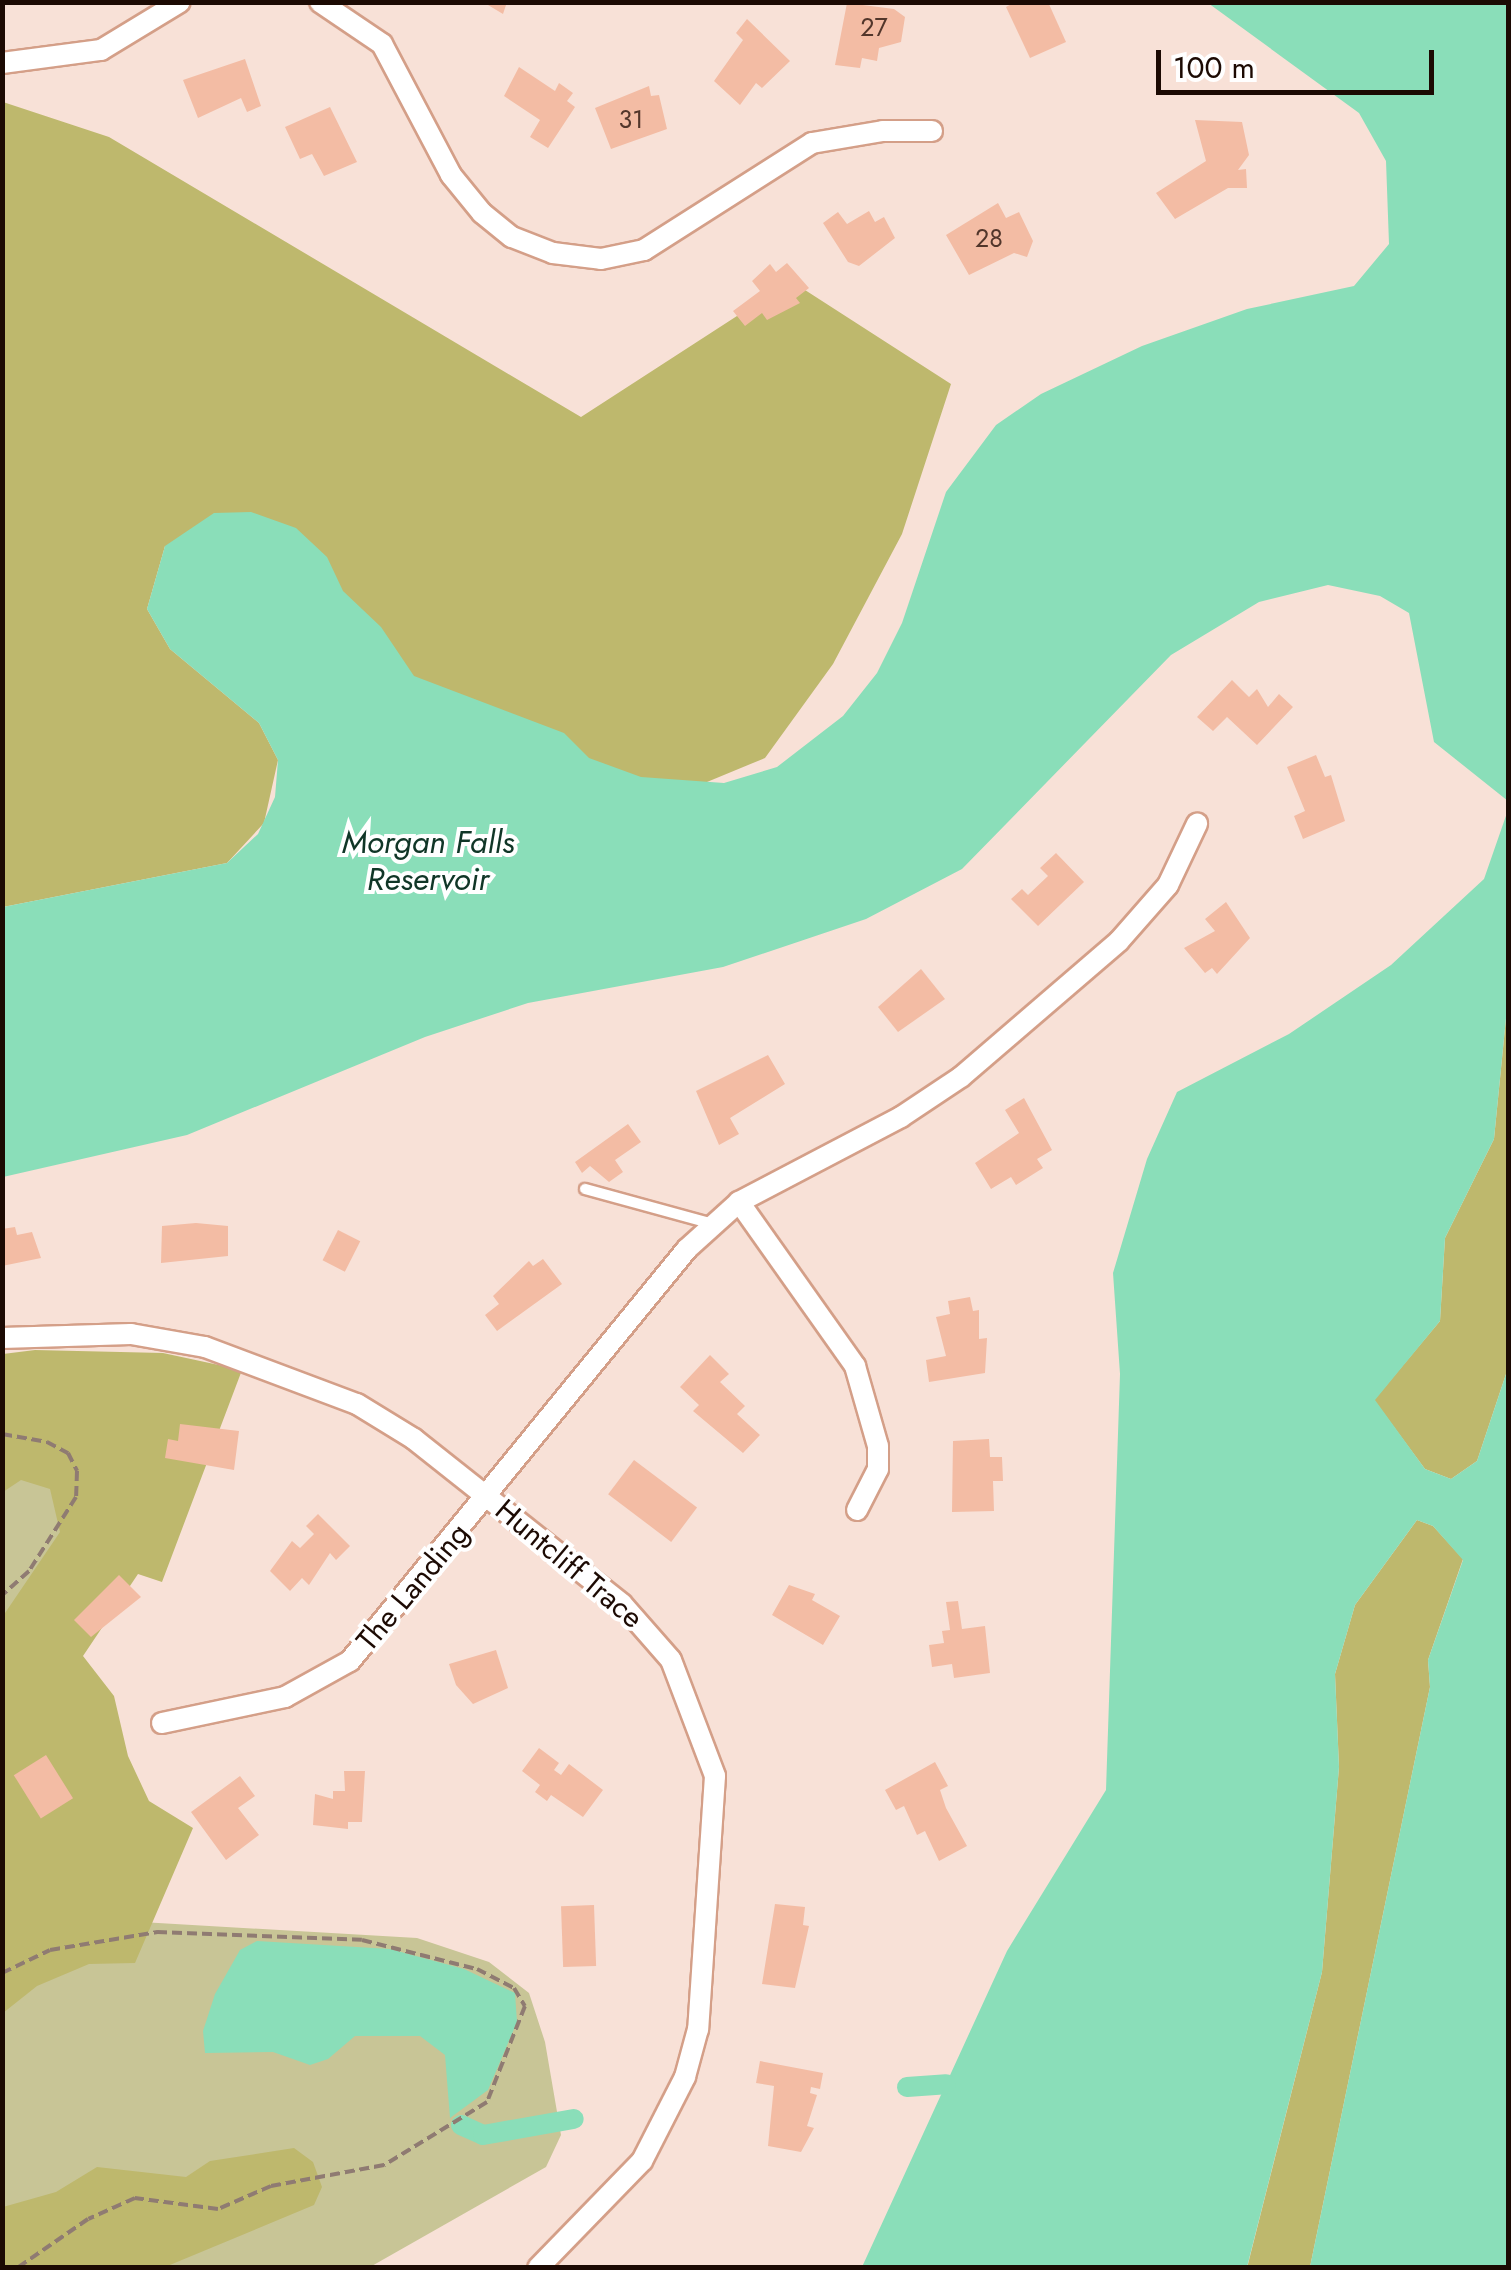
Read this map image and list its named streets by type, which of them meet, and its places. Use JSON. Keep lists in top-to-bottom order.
{
  "streets": {
    "street": ["Huntcliff Trace", "The Landing"]
  },
  "crossings": [
    ["Huntcliff Trace", "The Landing"]
  ],
  "water": ["Morgan Falls Reservoir"],
  "house_numbers": ["27", "31", "28"],
  "scale_bar": "100 m"
}
